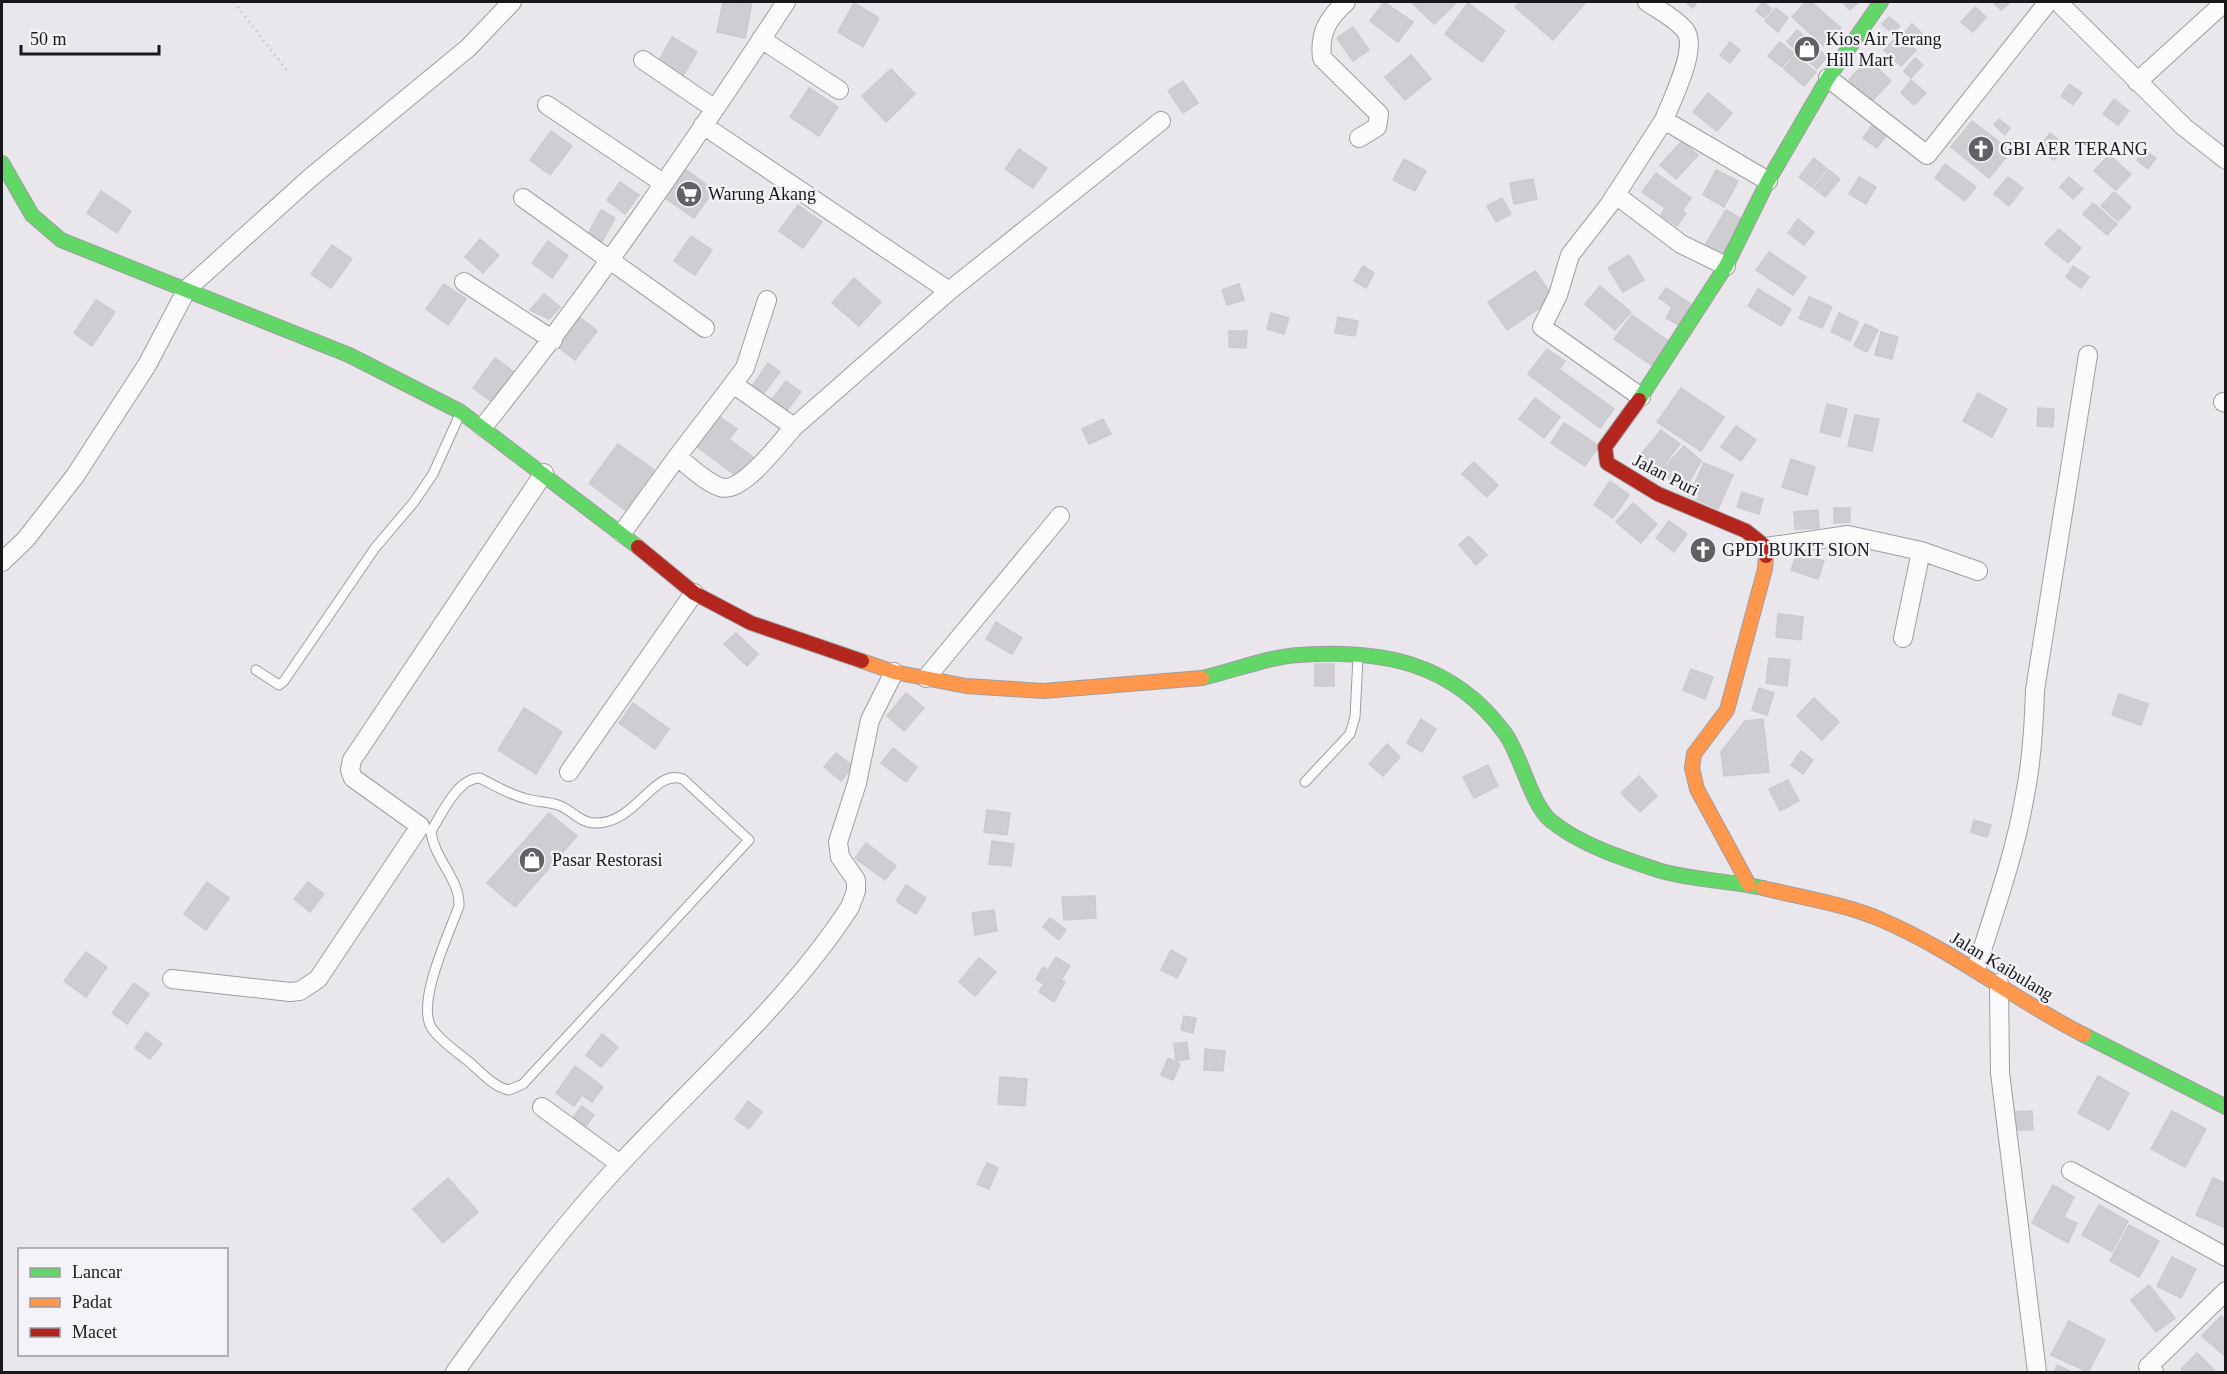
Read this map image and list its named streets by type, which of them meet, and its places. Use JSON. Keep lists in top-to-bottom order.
{
  "streets": {
    "street": ["Jalan Puri", "Jalan Kaibulang"]
  },
  "places": {
    "shop": ["Kios Air Terang Hill Mart", "Pasar Restorasi"],
    "church": ["GBI AER TERANG", "GPDI BUKIT SION"],
    "supermarket": ["Warung Akang"]
  },
  "legend": ["Lancar", "Padat", "Macet"],
  "scale_bar": "50 m"
}
